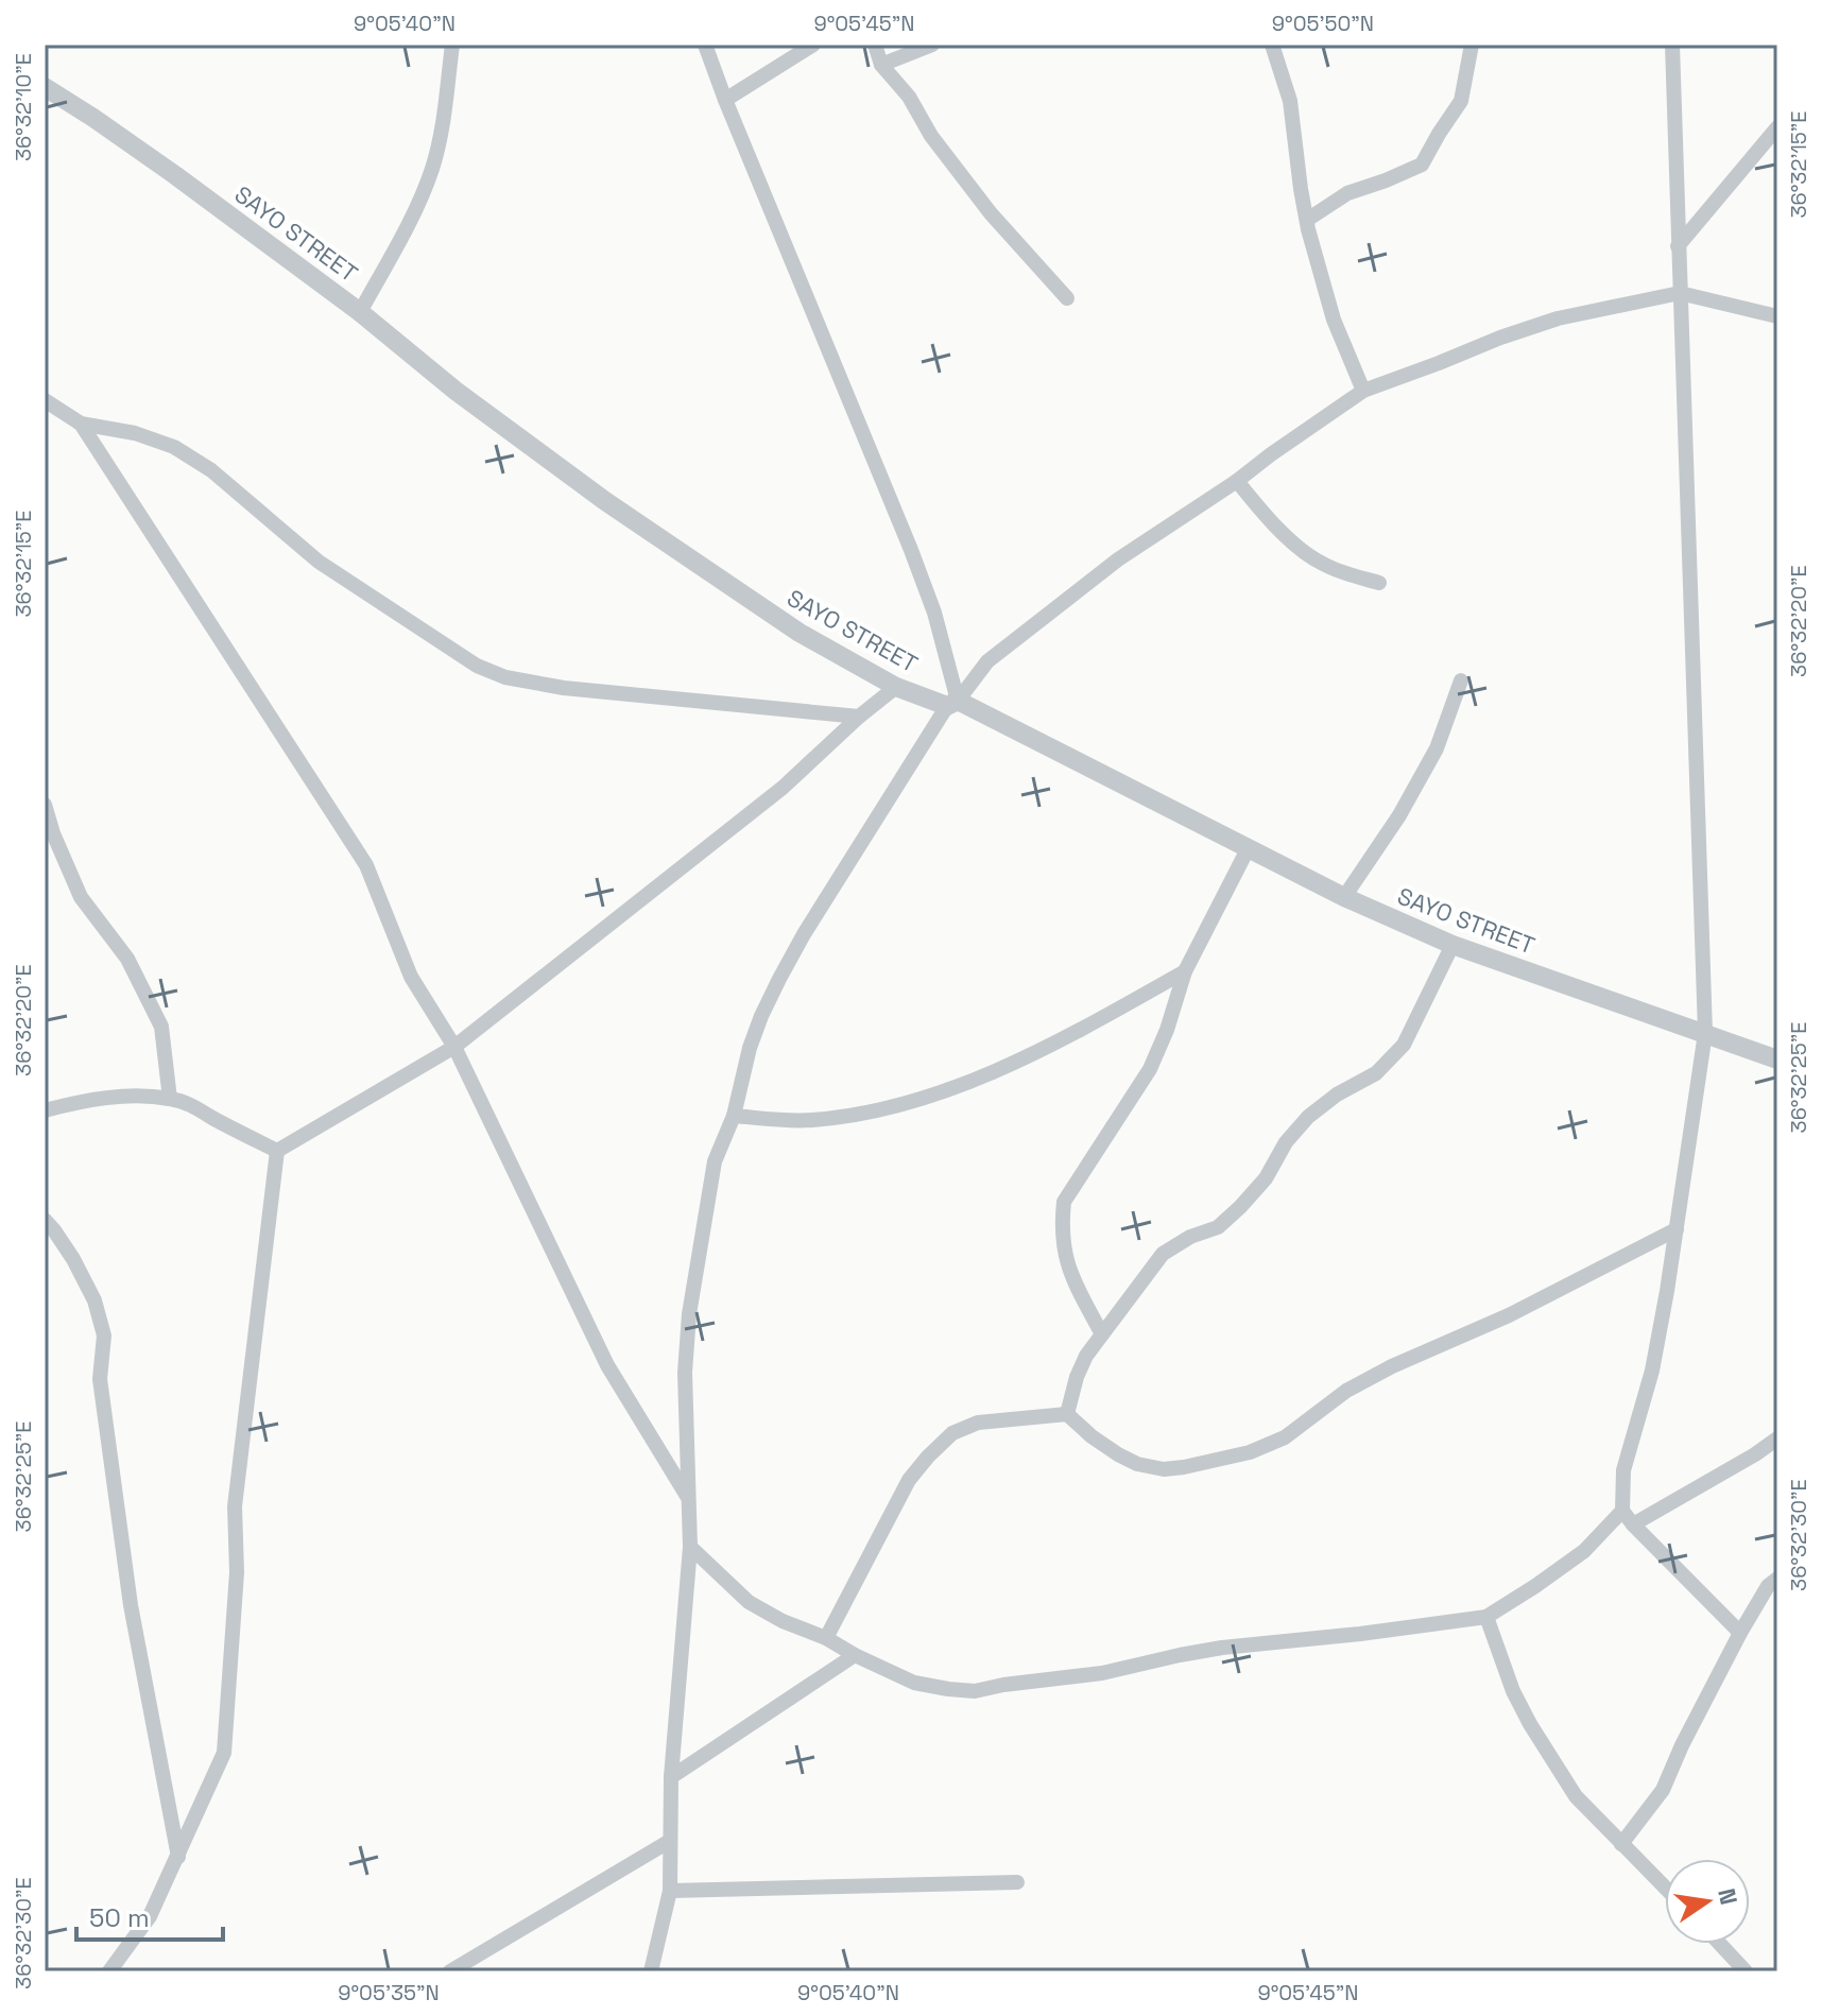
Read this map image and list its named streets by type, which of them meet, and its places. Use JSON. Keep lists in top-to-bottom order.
{
  "streets": {
    "street": ["SAYO STREET"]
  },
  "scale_bar": "50 m",
  "north": "right",
  "coordinates": [
    "9°05'40\"N",
    "9°05'45\"N",
    "9°05'50\"N",
    "36°32'10\"E",
    "36°32'15\"E",
    "36°32'20\"E",
    "36°32'25\"E",
    "36°32'30\"E",
    "9°05'35\"N"
  ]
}
